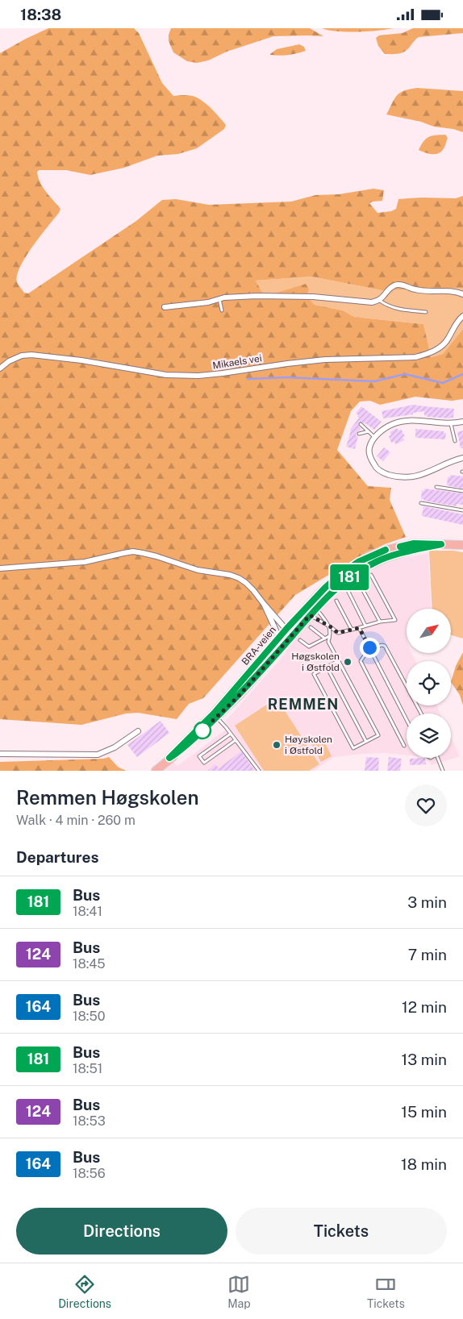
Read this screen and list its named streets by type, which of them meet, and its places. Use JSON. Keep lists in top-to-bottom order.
{
  "streets": {
    "main road": ["BRA-veien"],
    "street": ["Mikaels vei"]
  },
  "districts": ["REMMEN"],
  "places": ["Høgskolen i Østfold", "Høyskolen i Østfold"],
  "lines": ["bus line 181"],
  "north": "top right",
  "page": {
    "status": "18:38",
    "on_map": "181",
    "heading": [
      ["Remmen Høgskolen", "Walk · 4 min · 260 m"],
      "Departures"
    ],
    "list": [
      {
        "mark": "181",
        "name": "Bus",
        "note": "18:41",
        "value": "3 min"
      },
      {
        "mark": "124",
        "name": "Bus",
        "note": "18:45",
        "value": "7 min"
      },
      {
        "mark": "164",
        "name": "Bus",
        "note": "18:50",
        "value": "12 min"
      },
      {
        "mark": "181",
        "name": "Bus",
        "note": "18:51",
        "value": "13 min"
      },
      {
        "mark": "124",
        "name": "Bus",
        "note": "18:53",
        "value": "15 min"
      },
      {
        "mark": "164",
        "name": "Bus",
        "note": "18:56",
        "value": "18 min"
      }
    ],
    "buttons": ["Directions", "Tickets"],
    "tabs": ["Directions", "Map", "Tickets"]
  }
}
